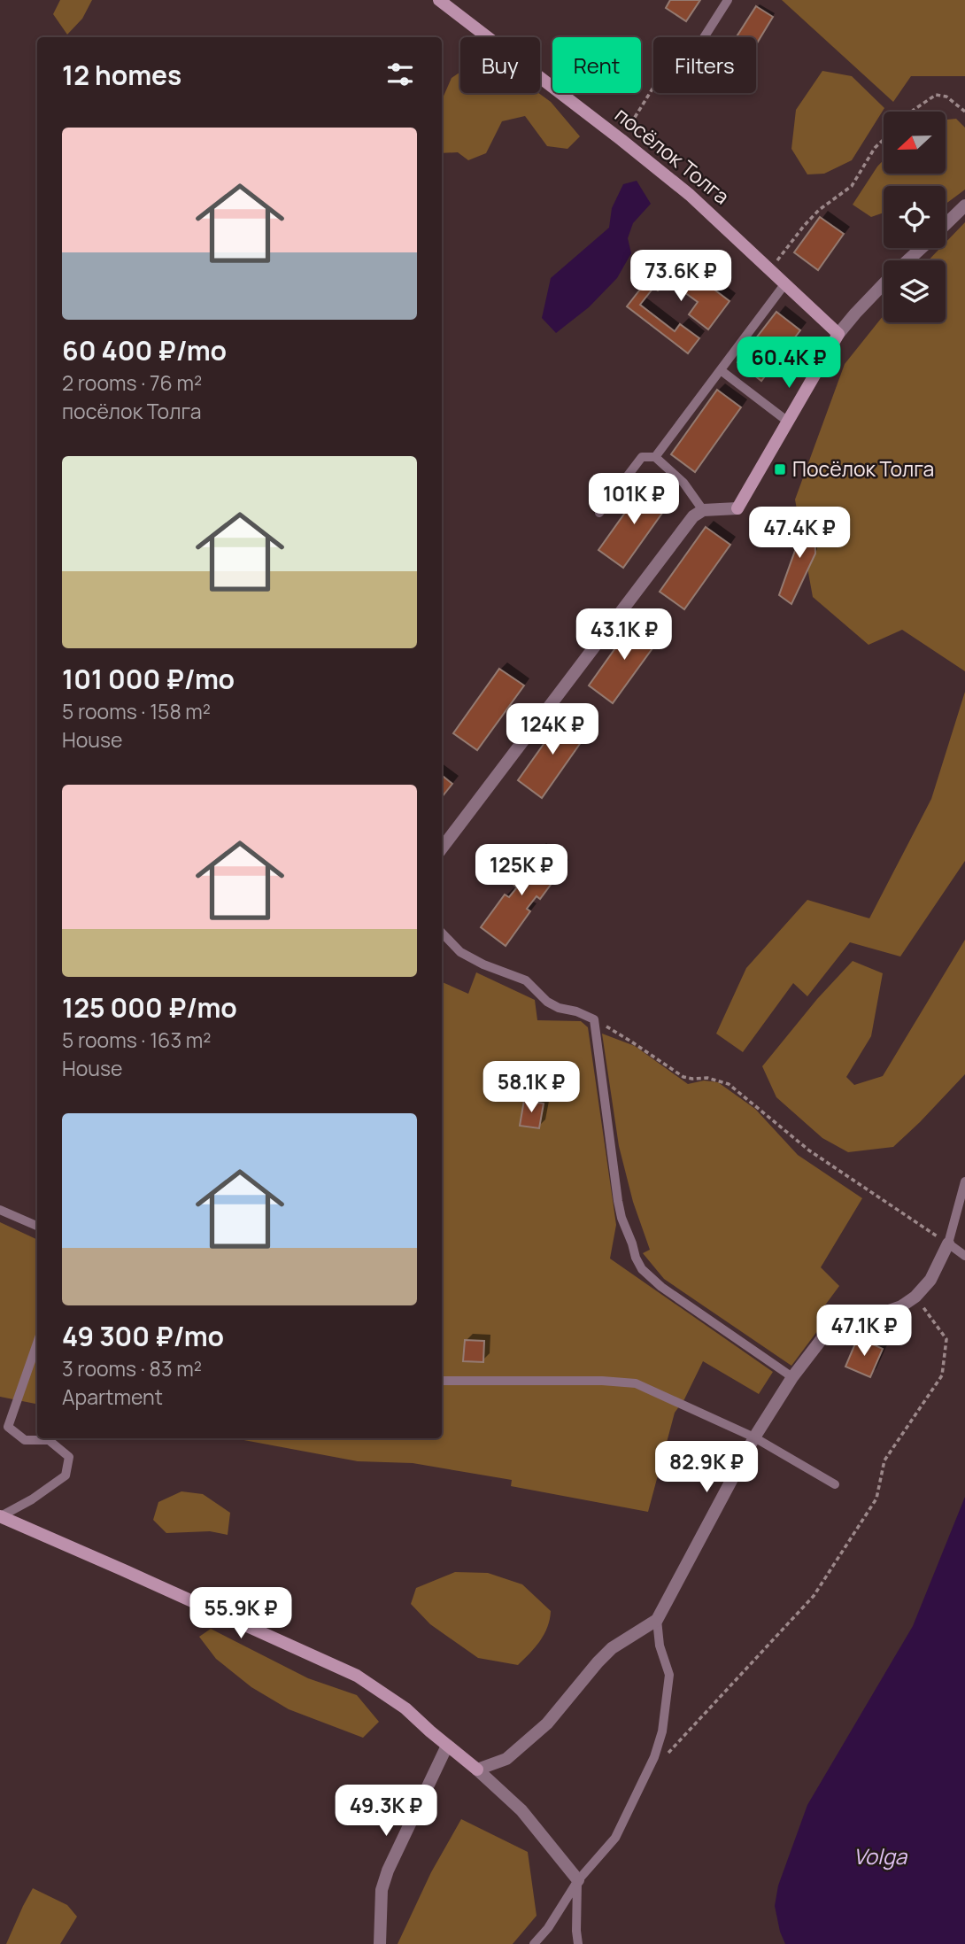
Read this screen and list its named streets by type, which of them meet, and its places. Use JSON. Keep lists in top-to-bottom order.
{
  "streets": {
    "street": ["посёлок Толга"]
  },
  "water": ["Volga"],
  "places": {
    "transit": ["Посёлок Толга"]
  },
  "north": "left",
  "page": {
    "chip": ["Buy", "Rent", "Filters"],
    "heading": "12 homes",
    "list": [
      {
        "name": "60 400 ₽/mo",
        "note": "2 rooms · 76 m² · посёлок Толга"
      },
      {
        "name": "101 000 ₽/mo",
        "note": "5 rooms · 158 m² · House"
      },
      {
        "name": "125 000 ₽/mo",
        "note": "5 rooms · 163 m² · House"
      },
      {
        "name": "49 300 ₽/mo",
        "note": "3 rooms · 83 m² · Apartment"
      }
    ],
    "price": [
      "73.6K ₽",
      "60.4K ₽",
      "101K ₽",
      "47.4K ₽",
      "43.1K ₽",
      "124K ₽",
      "125K ₽",
      "58.1K ₽",
      "47.1K ₽",
      "82.9K ₽",
      "55.9K ₽",
      "49.3K ₽"
    ]
  }
}
